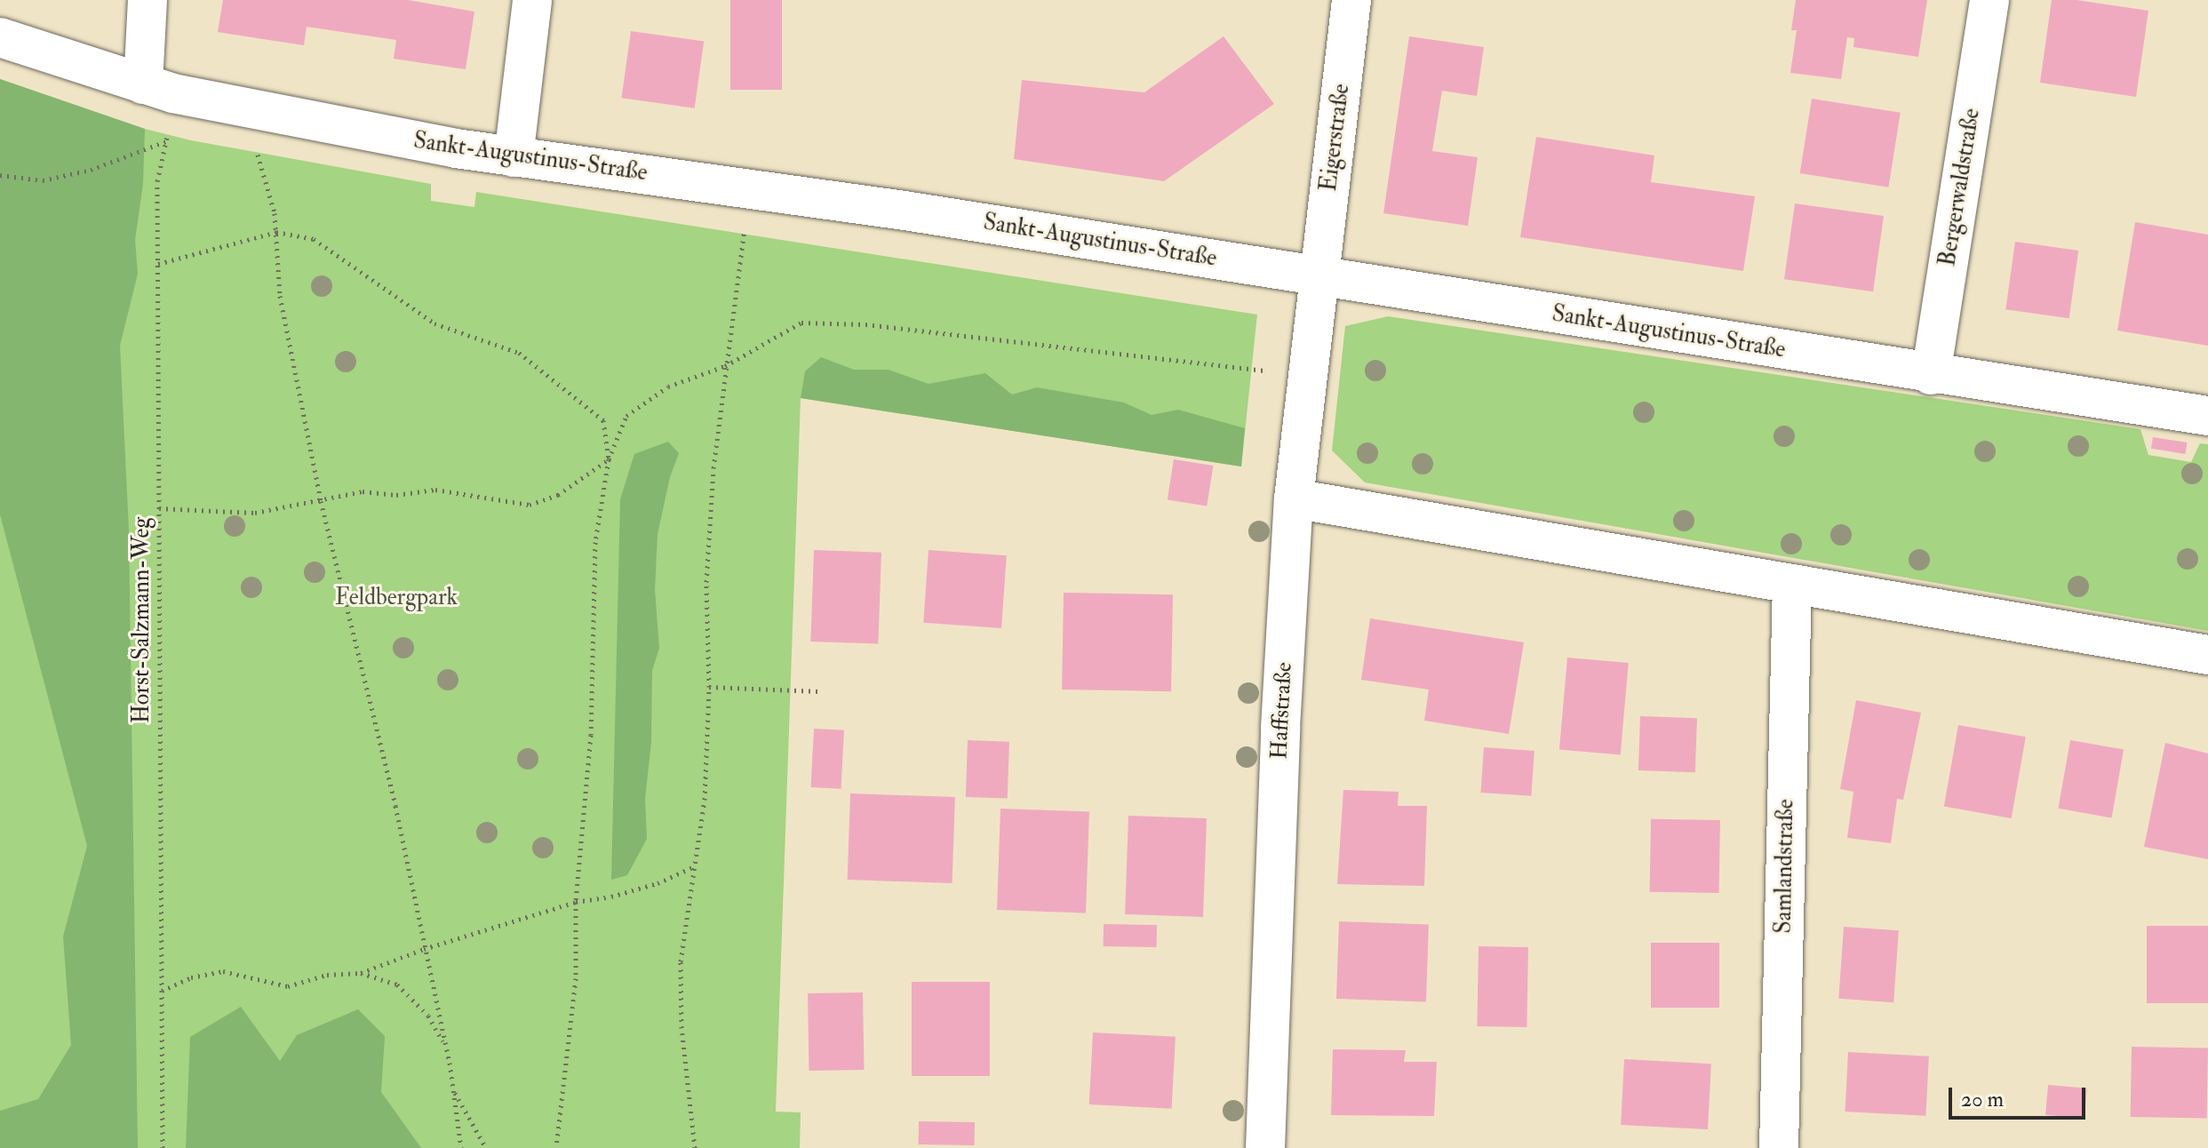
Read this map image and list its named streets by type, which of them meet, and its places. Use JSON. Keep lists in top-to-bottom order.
{
  "streets": {
    "street": [
      "Eigerstraße",
      "Sankt-Augustinus-Straße",
      "Bergerwaldstraße",
      "Haffstraße",
      "Samlandstraße"
    ],
    "path": ["Horst-Salzmann-Weg"]
  },
  "crossings": [
    ["Eigerstraße", "Sankt-Augustinus-Straße"],
    ["Eigerstraße", "Haffstraße"],
    ["Sankt-Augustinus-Straße", "Bergerwaldstraße"],
    ["Sankt-Augustinus-Straße", "Horst-Salzmann-Weg"],
    ["Sankt-Augustinus-Straße", "Haffstraße"]
  ],
  "parks": ["Feldbergpark"],
  "scale_bar": "20 m"
}
